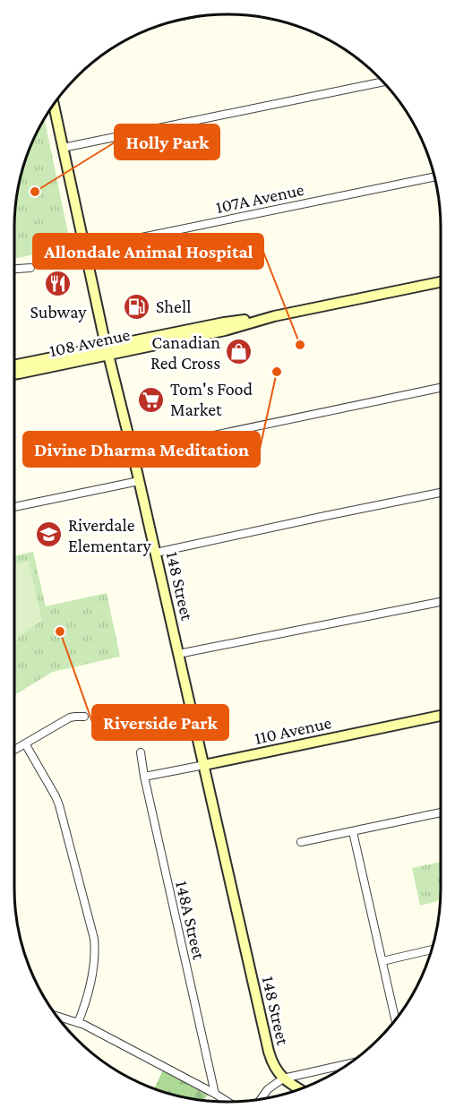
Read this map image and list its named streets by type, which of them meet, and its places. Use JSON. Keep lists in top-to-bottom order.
{
  "streets": {
    "street": [
      "107A Avenue",
      "108 Avenue",
      "148 Street",
      "110 Avenue",
      "148A Street"
    ]
  },
  "crossings": [
    ["107A Avenue", "148 Street"],
    ["108 Avenue", "148 Street"],
    ["148 Street", "110 Avenue"],
    ["110 Avenue", "148A Street"]
  ],
  "places": {
    "other": [
      "Holly Park",
      "Allondale Animal Hospital",
      "Divine Dharma Meditation",
      "Riverside Park"
    ],
    "restaurant": ["Subway"],
    "fuel station": ["Shell"],
    "shop": ["Canadian Red Cross"],
    "supermarket": ["Tom's Food Market"],
    "school or university": ["Riverdale Elementary"]
  }
}
